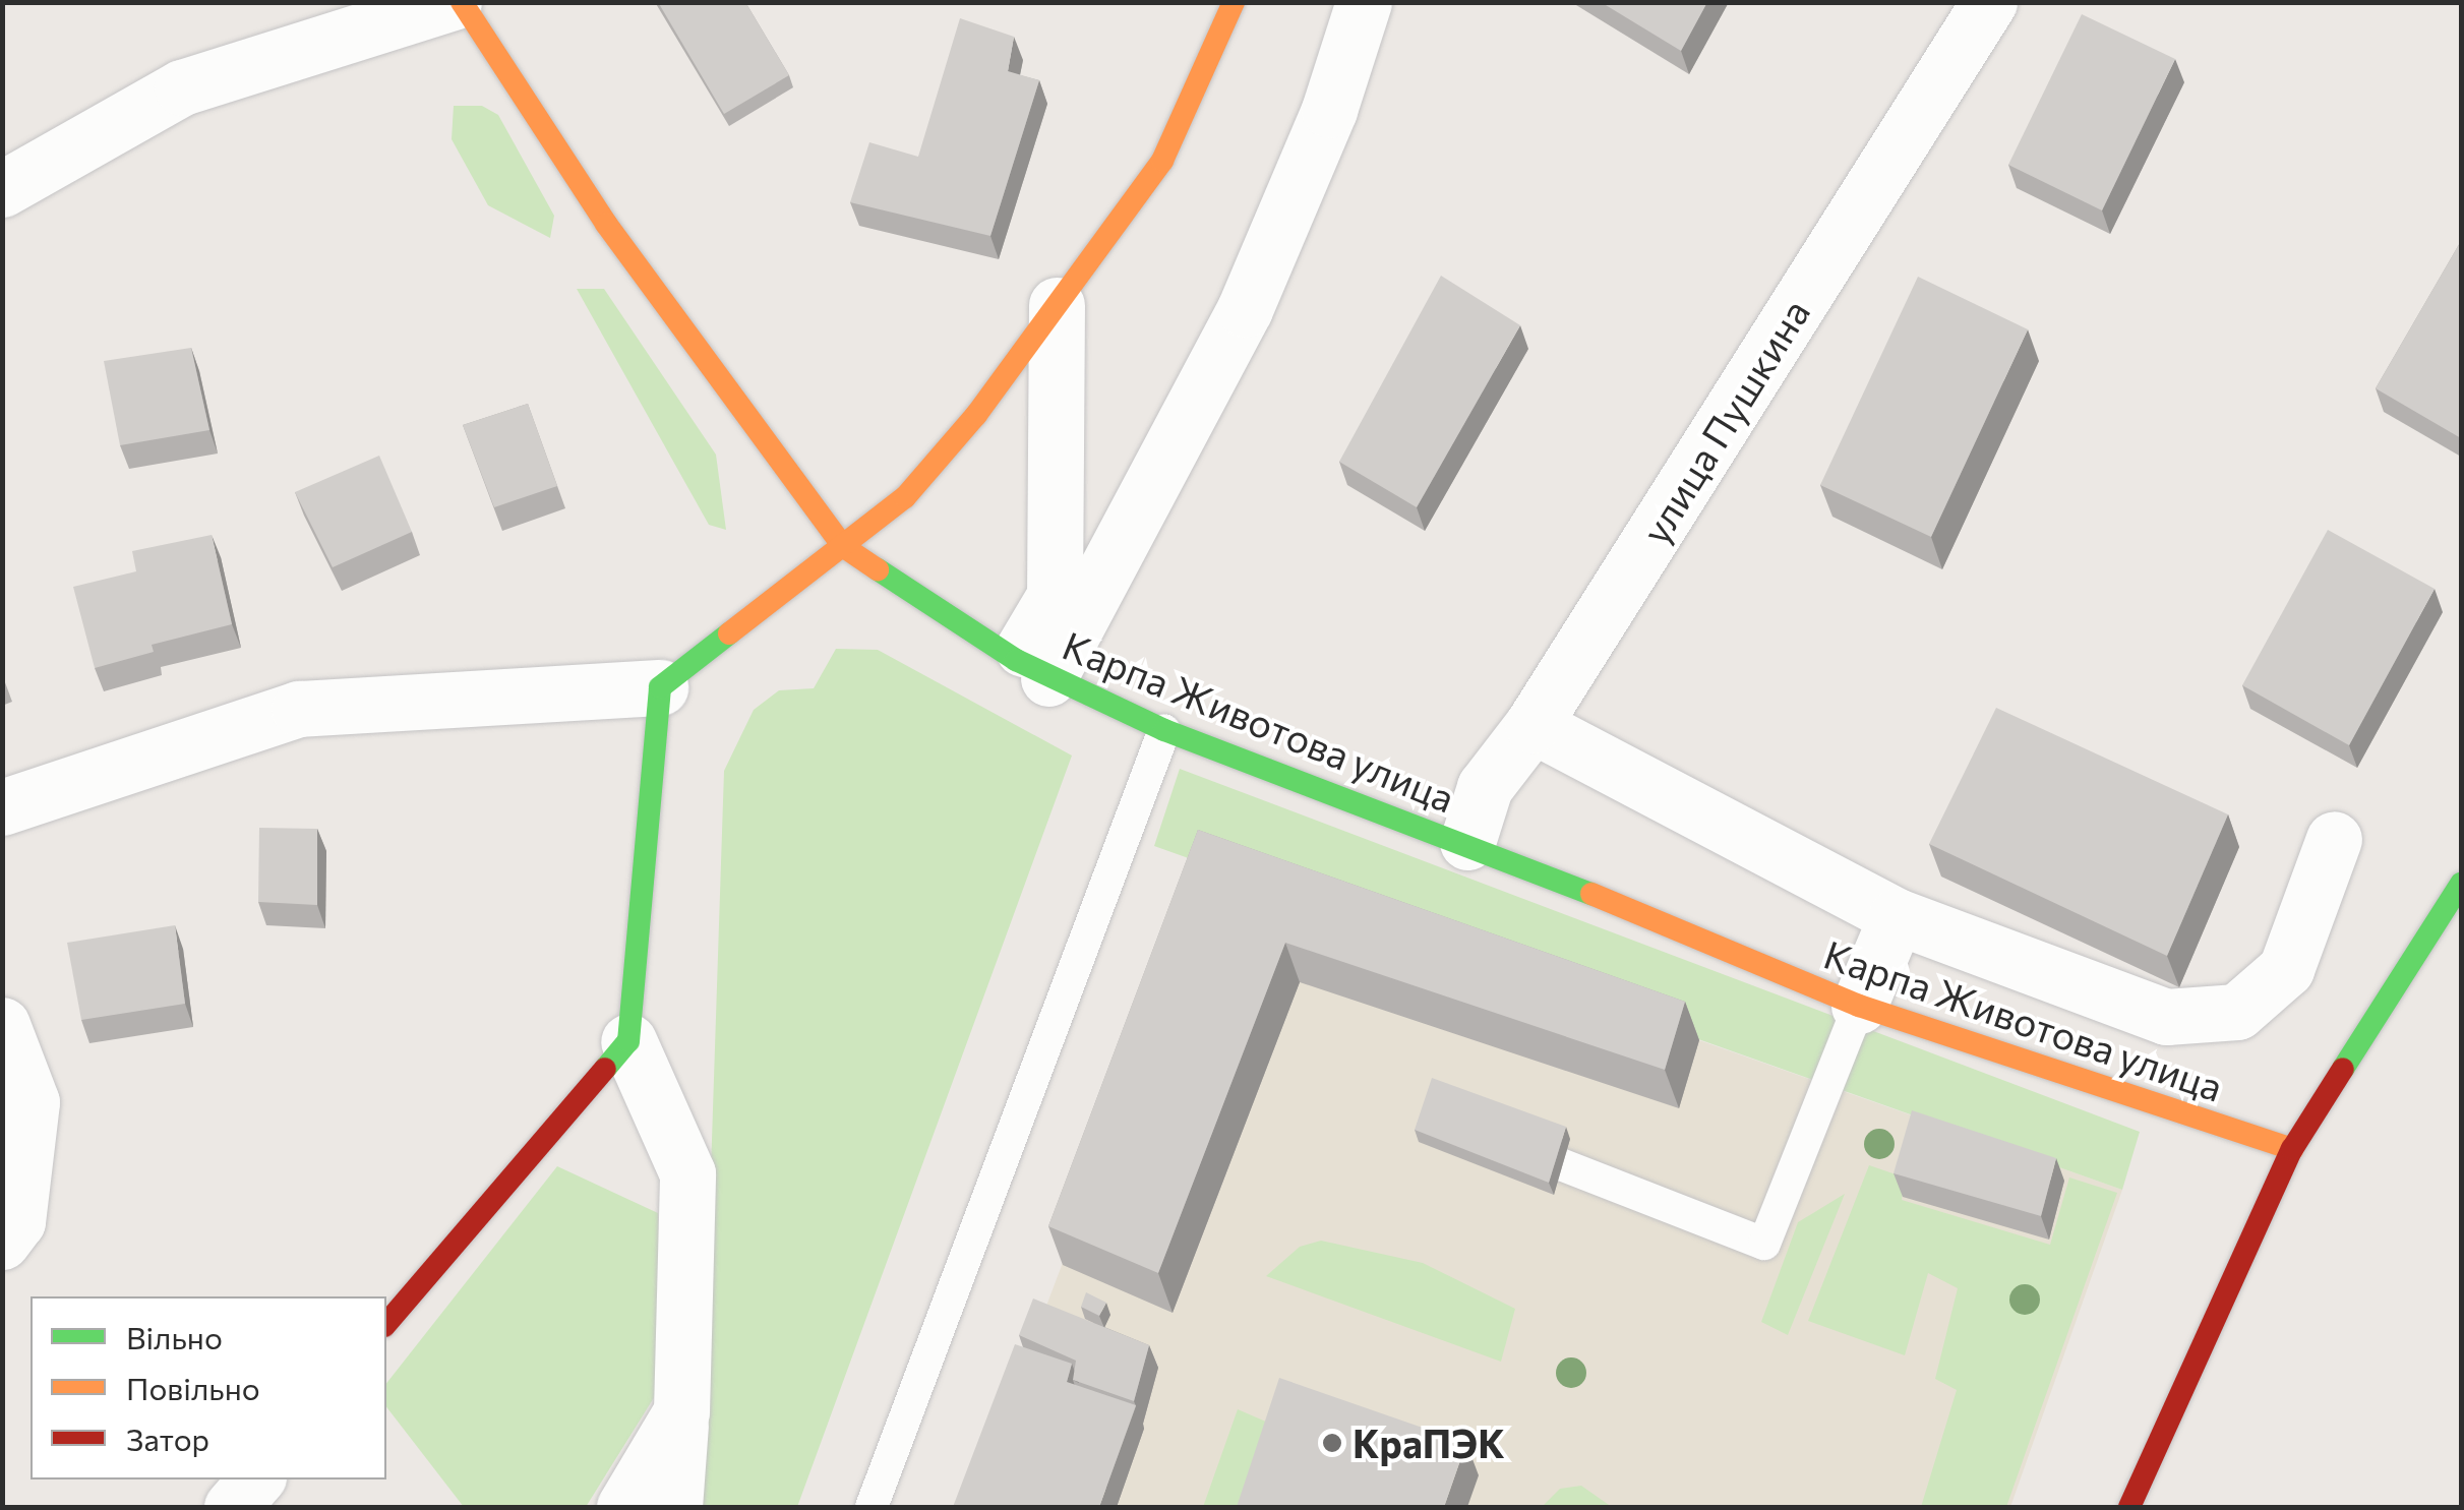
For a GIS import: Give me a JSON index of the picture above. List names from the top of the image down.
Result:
{
  "streets": {
    "main road": ["Карпа Животова улица"],
    "street": ["улица Пушкина"]
  },
  "crossings": [
    ["улица Пушкина", "Карпа Животова улица"]
  ],
  "places": ["КраПЭК"],
  "legend": ["Вільно", "Повільно", "Затор"]
}
